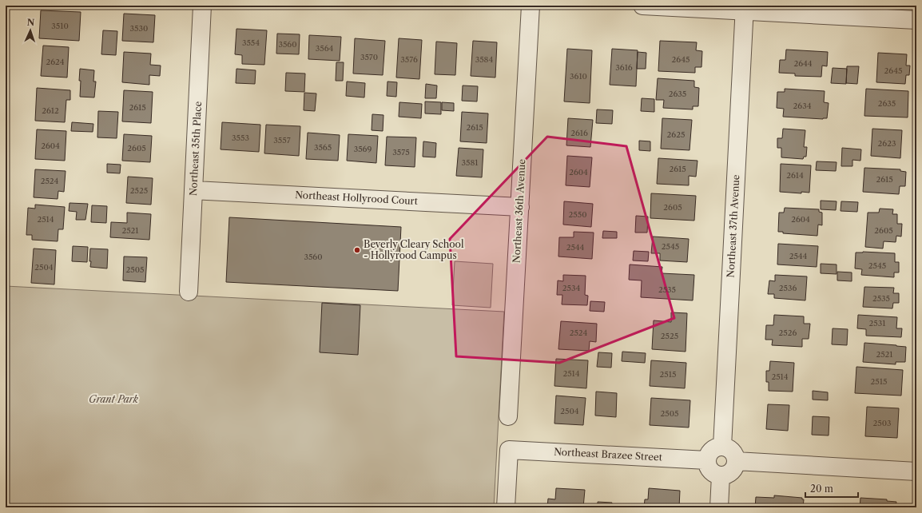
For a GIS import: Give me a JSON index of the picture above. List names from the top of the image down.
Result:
{
  "streets": {
    "street": [
      "Northeast 35th Place",
      "Northeast Hollyrood Court",
      "Northeast 36th Avenue",
      "Northeast 37th Avenue",
      "Northeast Brazee Street"
    ]
  },
  "crossings": [
    ["Northeast 35th Place", "Northeast Hollyrood Court"],
    ["Northeast Hollyrood Court", "Northeast 36th Avenue"],
    ["Northeast 37th Avenue", "Northeast Brazee Street"]
  ],
  "parks": ["Grant Park"],
  "places": ["Beverly Cleary School - Hollyrood Campus"],
  "house_numbers": [
    "3510",
    "3530",
    "3554",
    "3560",
    "3564",
    "3570",
    "3576",
    "3584",
    "2645",
    "2624",
    "2644",
    "3616",
    "2645",
    "3610",
    "2635",
    "2635",
    "2634",
    "2615",
    "2612",
    "2615",
    "2616",
    "2625",
    "3553",
    "3557",
    "2623",
    "2604",
    "3565",
    "2605",
    "3569",
    "3575",
    "3581",
    "2615",
    "2604",
    "2614",
    "2615",
    "2524",
    "2525",
    "2605",
    "2550",
    "2514",
    "2604",
    "2521",
    "2605",
    "2545",
    "2544",
    "2544",
    "3560",
    "2545",
    "2504",
    "2505",
    "2534",
    "2536",
    "2535",
    "2535",
    "2531",
    "2524",
    "2526",
    "2525",
    "2521",
    "2514",
    "2515",
    "2514",
    "2515",
    "2504",
    "2505",
    "2503"
  ],
  "scale_bar": "20 m",
  "north": "top"
}
